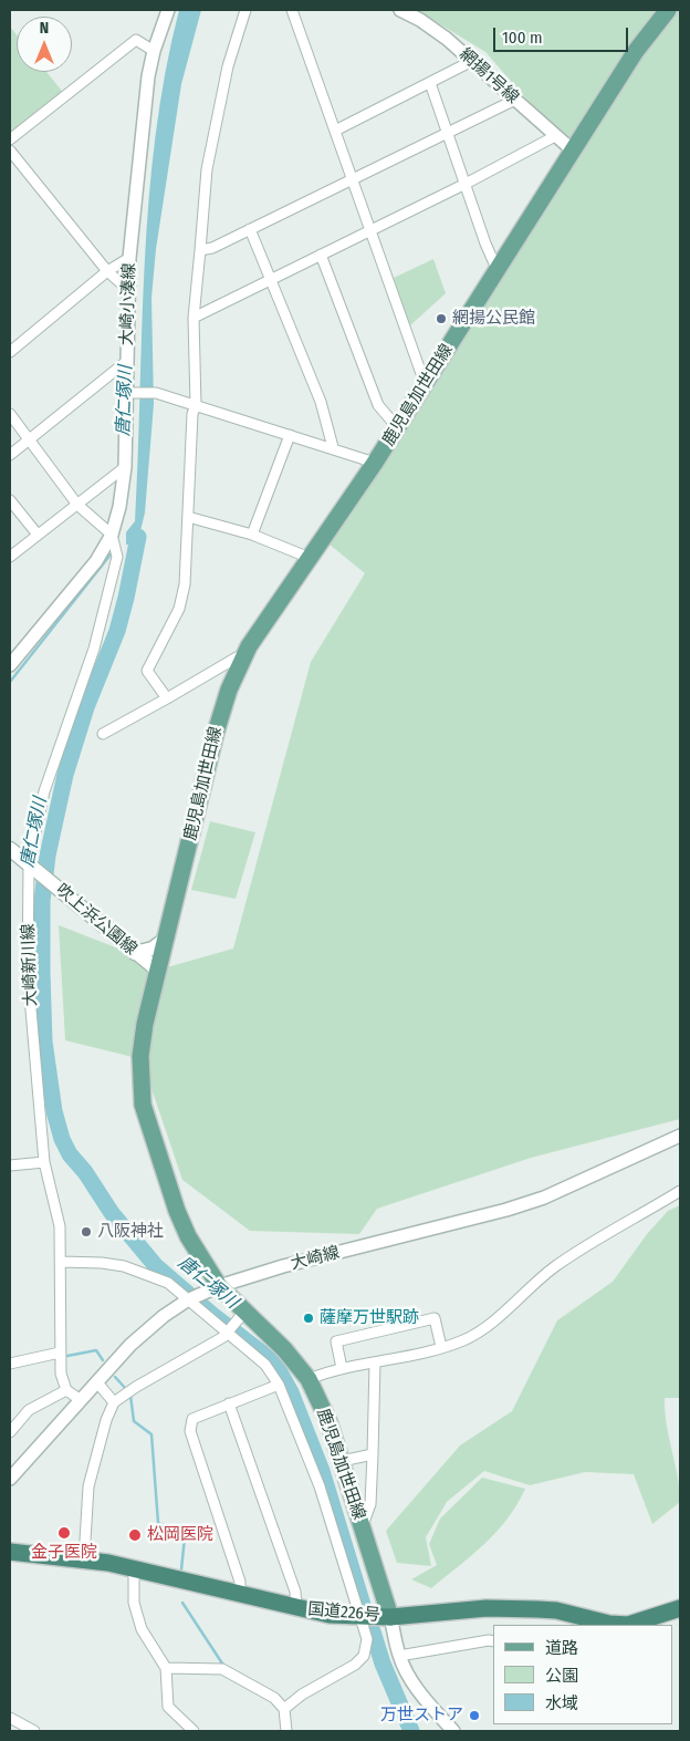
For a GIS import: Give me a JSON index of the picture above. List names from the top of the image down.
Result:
{
  "streets": {
    "highway": ["国道226号"],
    "main road": ["鹿児島加世田線", "吹上浜公園線"],
    "street": [
      "網揚1号線",
      "大崎小湊線",
      "大崎新川線",
      "大崎線"
    ]
  },
  "crossings": [
    ["網揚1号線", "鹿児島加世田線"],
    ["大崎小湊線", "大崎新川線"],
    ["鹿児島加世田線", "吹上浜公園線"],
    ["鹿児島加世田線", "大崎線"],
    ["鹿児島加世田線", "国道226号"],
    ["吹上浜公園線", "大崎新川線"]
  ],
  "water": ["唐仁塚川"],
  "places": [
    "網揚公民館",
    "八阪神社",
    "薩摩万世駅跡",
    "金子医院",
    "松岡医院",
    "万世ストア"
  ],
  "legend": ["道路", "公園", "水域"],
  "scale_bar": "100 m",
  "north": "top"
}
